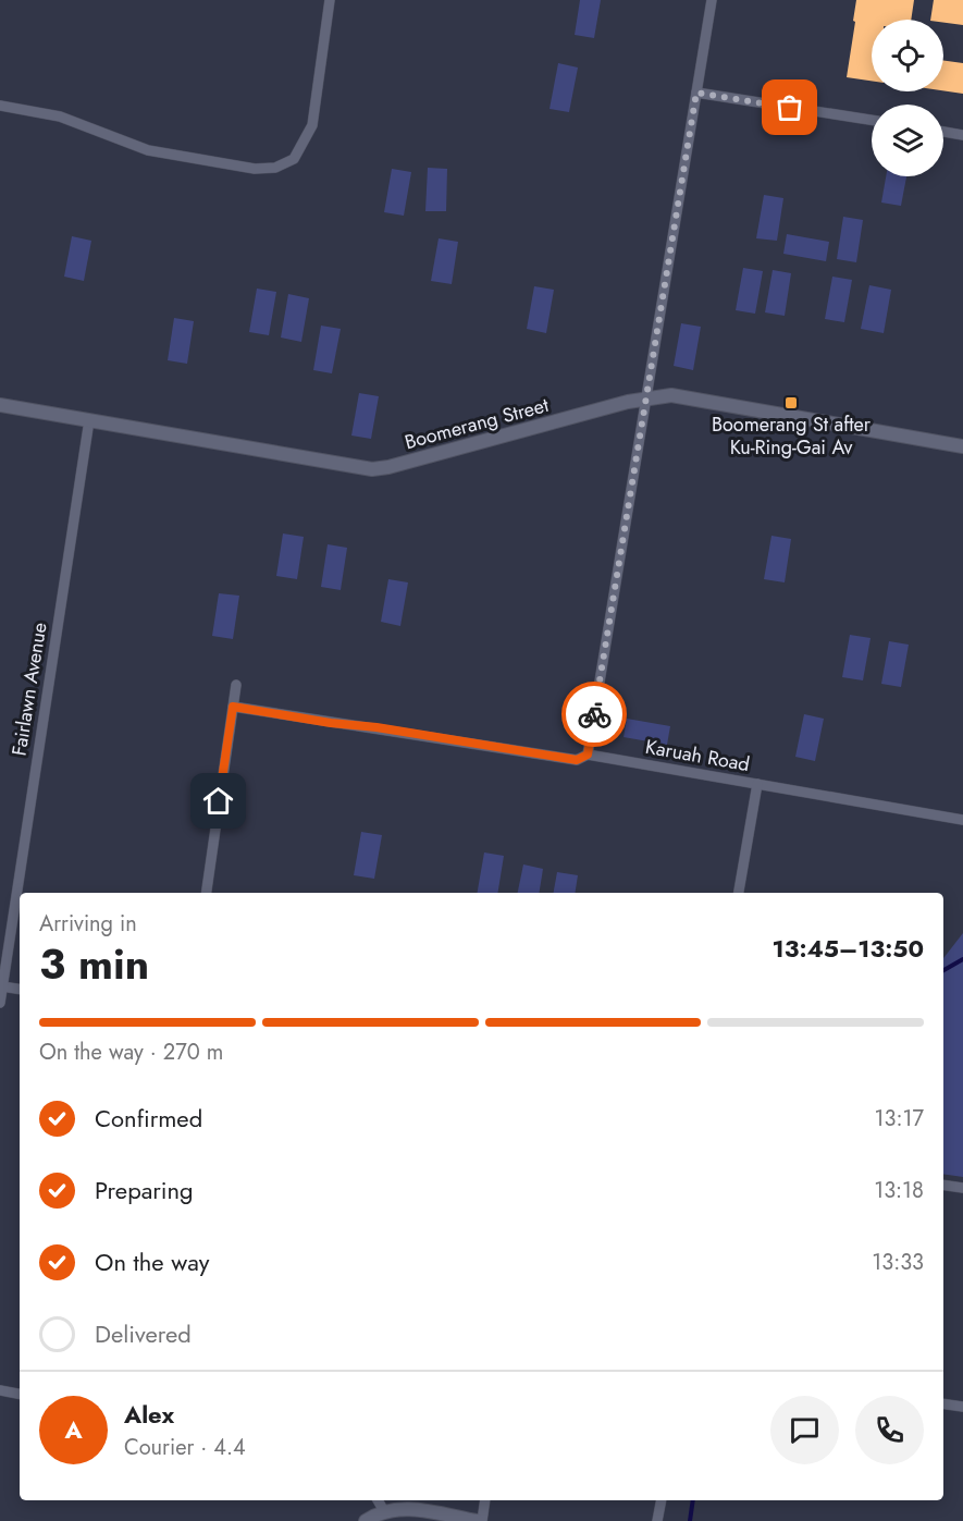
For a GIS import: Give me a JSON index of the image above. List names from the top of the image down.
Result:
{
  "streets": {
    "street": ["Boomerang Street", "Fairlawn Avenue", "Karuah Road"]
  },
  "crossings": [
    ["Boomerang Street", "Fairlawn Avenue"]
  ],
  "places": {
    "transit": ["Boomerang St after Ku-Ring-Gai Av"]
  },
  "page": {
    "heading": ["3 min", "Arriving in", "13:45–13:50"],
    "panel": ["Alex", "Courier · 4.4"],
    "bar": "On the way · 270 m",
    "list": [
      ["Confirmed", "13:17"],
      ["Preparing", "13:18"],
      ["On the way", "13:33"],
      "Delivered"
    ],
    "round": "A"
  }
}
